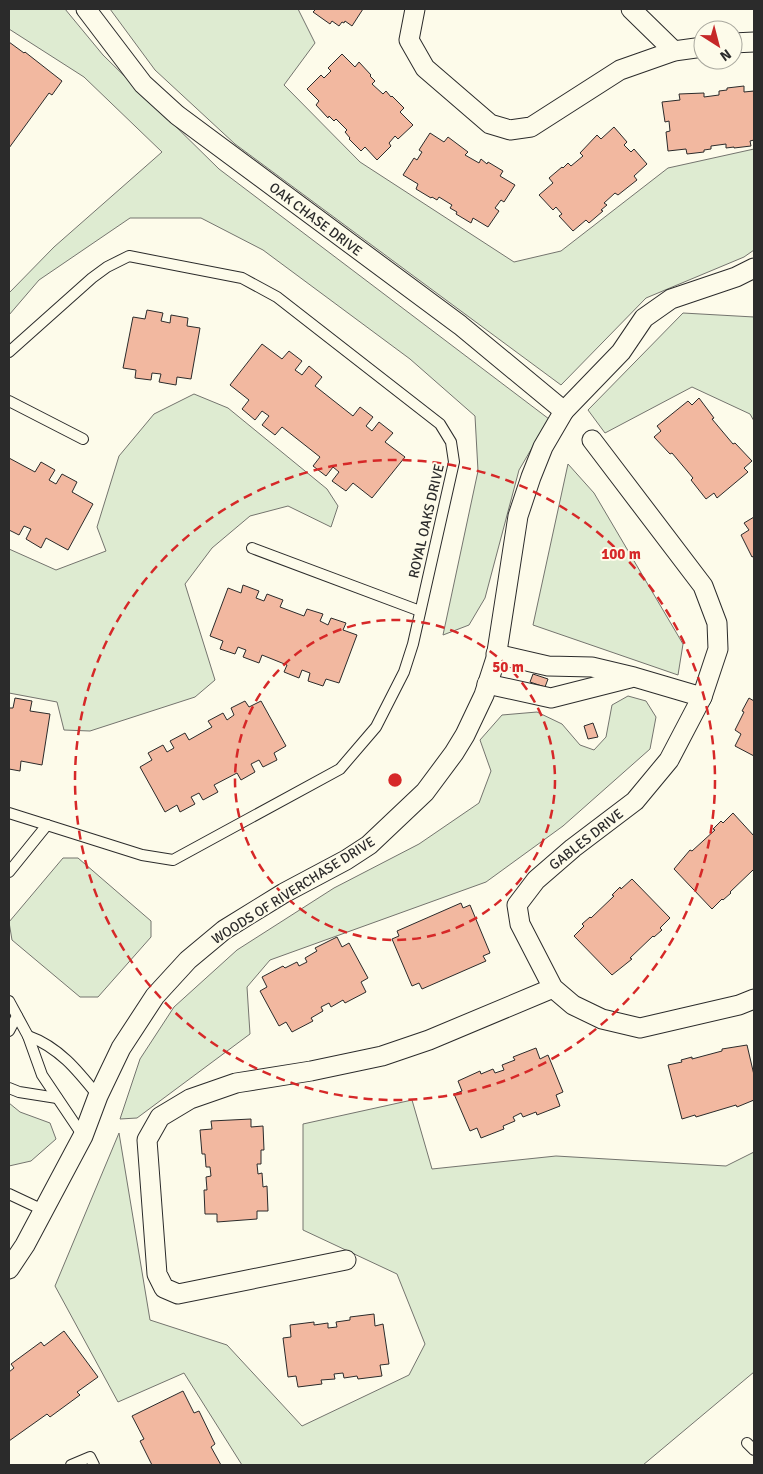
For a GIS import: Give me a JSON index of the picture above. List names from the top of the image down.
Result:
{
  "streets": {
    "street": ["OAK CHASE DRIVE", "GABLES DRIVE", "WOODS OF RIVERCHASE DRIVE"],
    "lane": ["ROYAL OAKS DRIVE"]
  },
  "crossings": [
    ["OAK CHASE DRIVE", "WOODS OF RIVERCHASE DRIVE"]
  ],
  "north": "bottom right",
  "rings": ["100 m", "50 m"]
}
